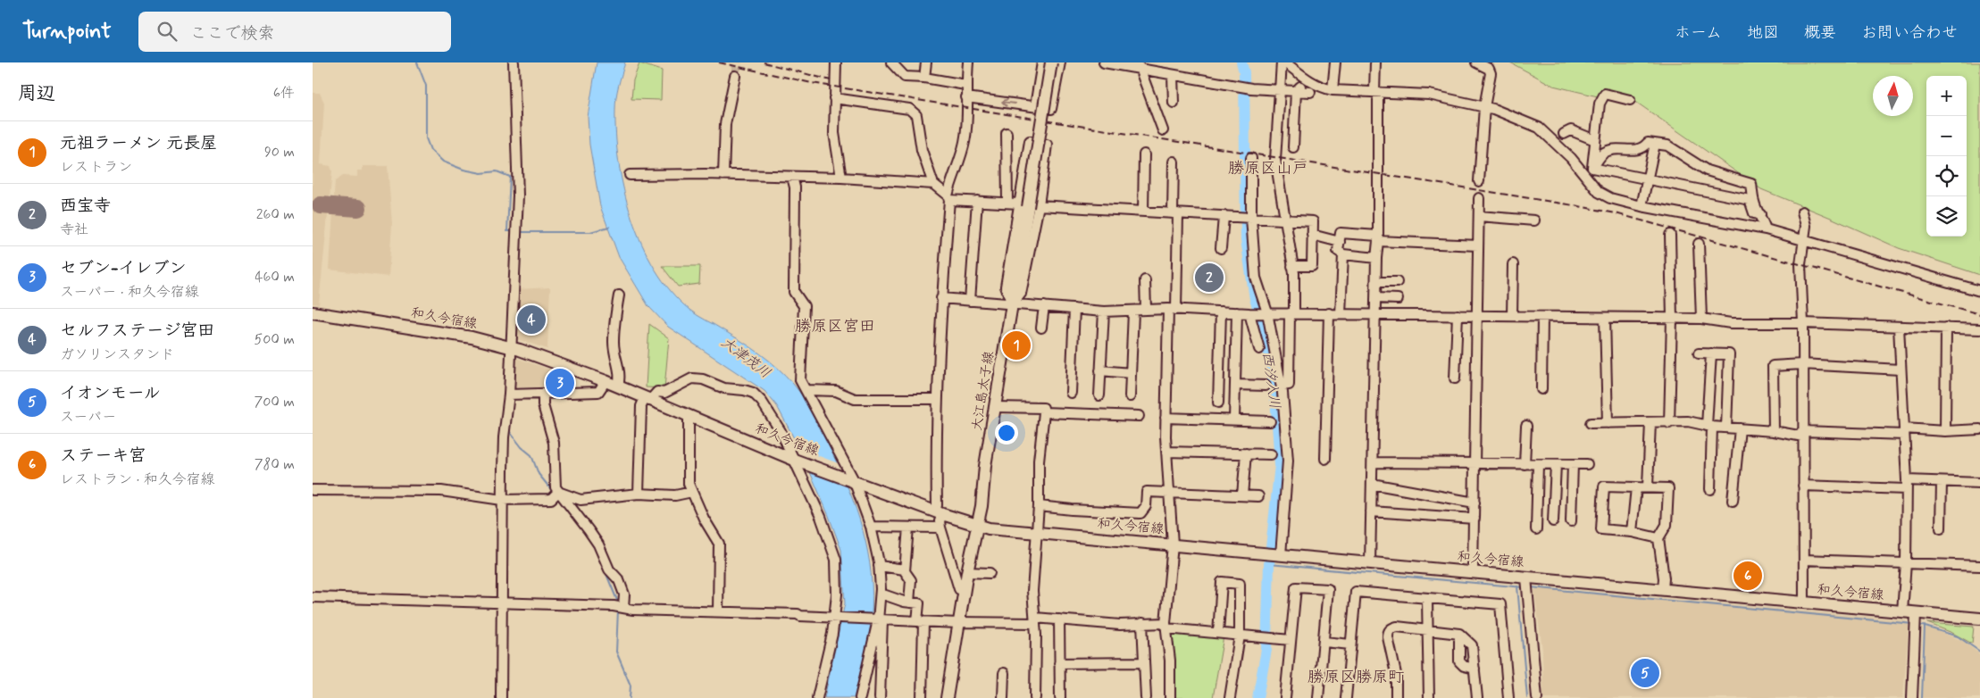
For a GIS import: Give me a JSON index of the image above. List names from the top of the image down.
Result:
{
  "streets": {
    "main road": ["和久今宿線", "大江島太子線"]
  },
  "crossings": [
    ["和久今宿線", "大江島太子線"]
  ],
  "districts": ["勝原区山戸", "勝原区宮田", "勝原区勝原町"],
  "water": ["大津茂川", "西汐入川"],
  "north": "top",
  "page": {
    "header": "Turnpoint",
    "search": "ここで検索",
    "nav": [
      "ホーム",
      "地図",
      "概要",
      "お問い合わせ"
    ],
    "heading": ["周辺", "6件"],
    "map_buttons": ["+", "−"],
    "list": [
      {
        "mark": "1",
        "name": "元祖ラーメン 元長屋",
        "note": "レストラン",
        "value": "90 m"
      },
      {
        "mark": "2",
        "name": "西宝寺",
        "note": "寺社",
        "value": "260 m"
      },
      {
        "mark": "3",
        "name": "セブン-イレブン",
        "note": "スーパー · 和久今宿線",
        "value": "460 m"
      },
      {
        "mark": "4",
        "name": "セルフステージ宮田",
        "note": "ガソリンスタンド",
        "value": "500 m"
      },
      {
        "mark": "5",
        "name": "イオンモール",
        "note": "スーパー",
        "value": "700 m"
      },
      {
        "mark": "6",
        "name": "ステーキ宮",
        "note": "レストラン · 和久今宿線",
        "value": "780 m"
      }
    ],
    "pins": [
      "2",
      "4",
      "1",
      "3",
      "6",
      "5"
    ]
  }
}
